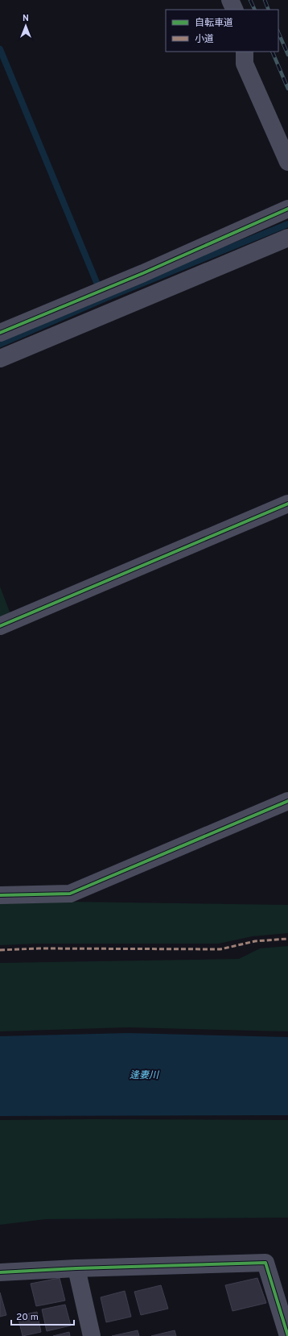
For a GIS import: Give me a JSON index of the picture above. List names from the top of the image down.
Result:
{
  "water": ["逢妻川"],
  "legend": ["自転車道", "小道"],
  "scale_bar": "20 m",
  "north": "top"
}
